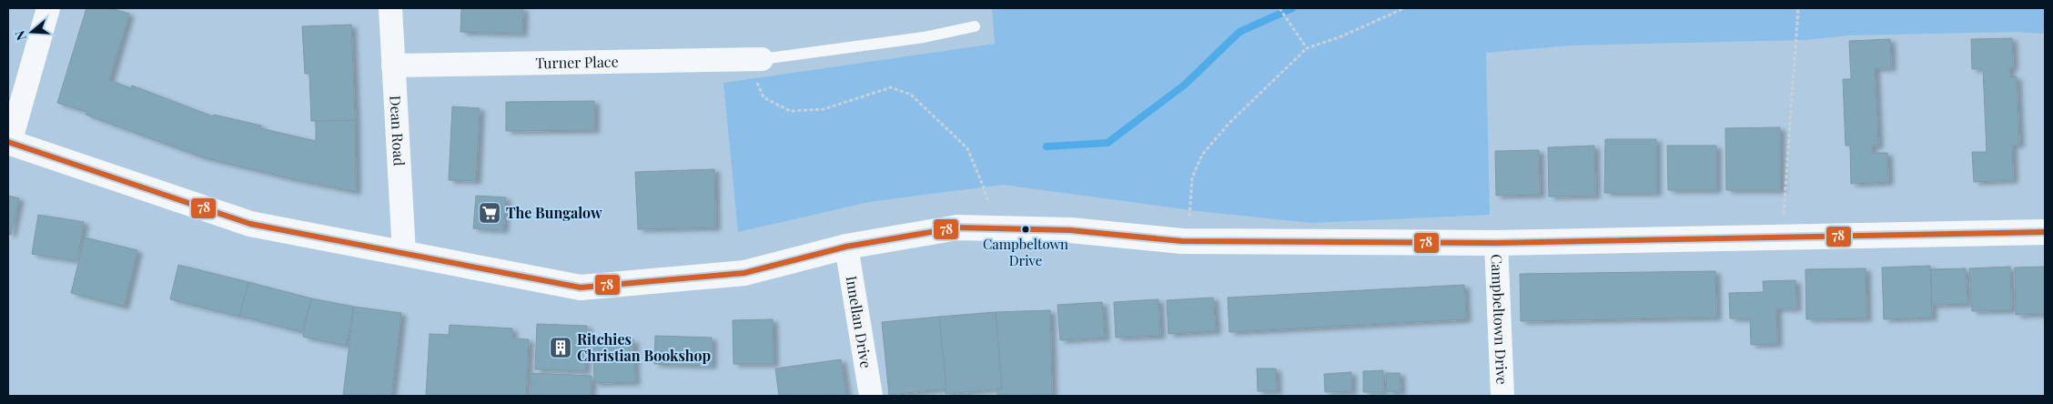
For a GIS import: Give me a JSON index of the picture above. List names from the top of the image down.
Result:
{
  "streets": {
    "street": [
      "Turner Place",
      "Dean Road",
      "Campbeltown Drive",
      "Innellan Drive"
    ]
  },
  "crossings": [
    ["Turner Place", "Dean Road"]
  ],
  "places": {
    "supermarket": ["The Bungalow"],
    "other": ["Campbeltown Drive"],
    "building": ["Ritchies Christian Bookshop"]
  },
  "lines": ["transit line 78"],
  "north": "left"
}
